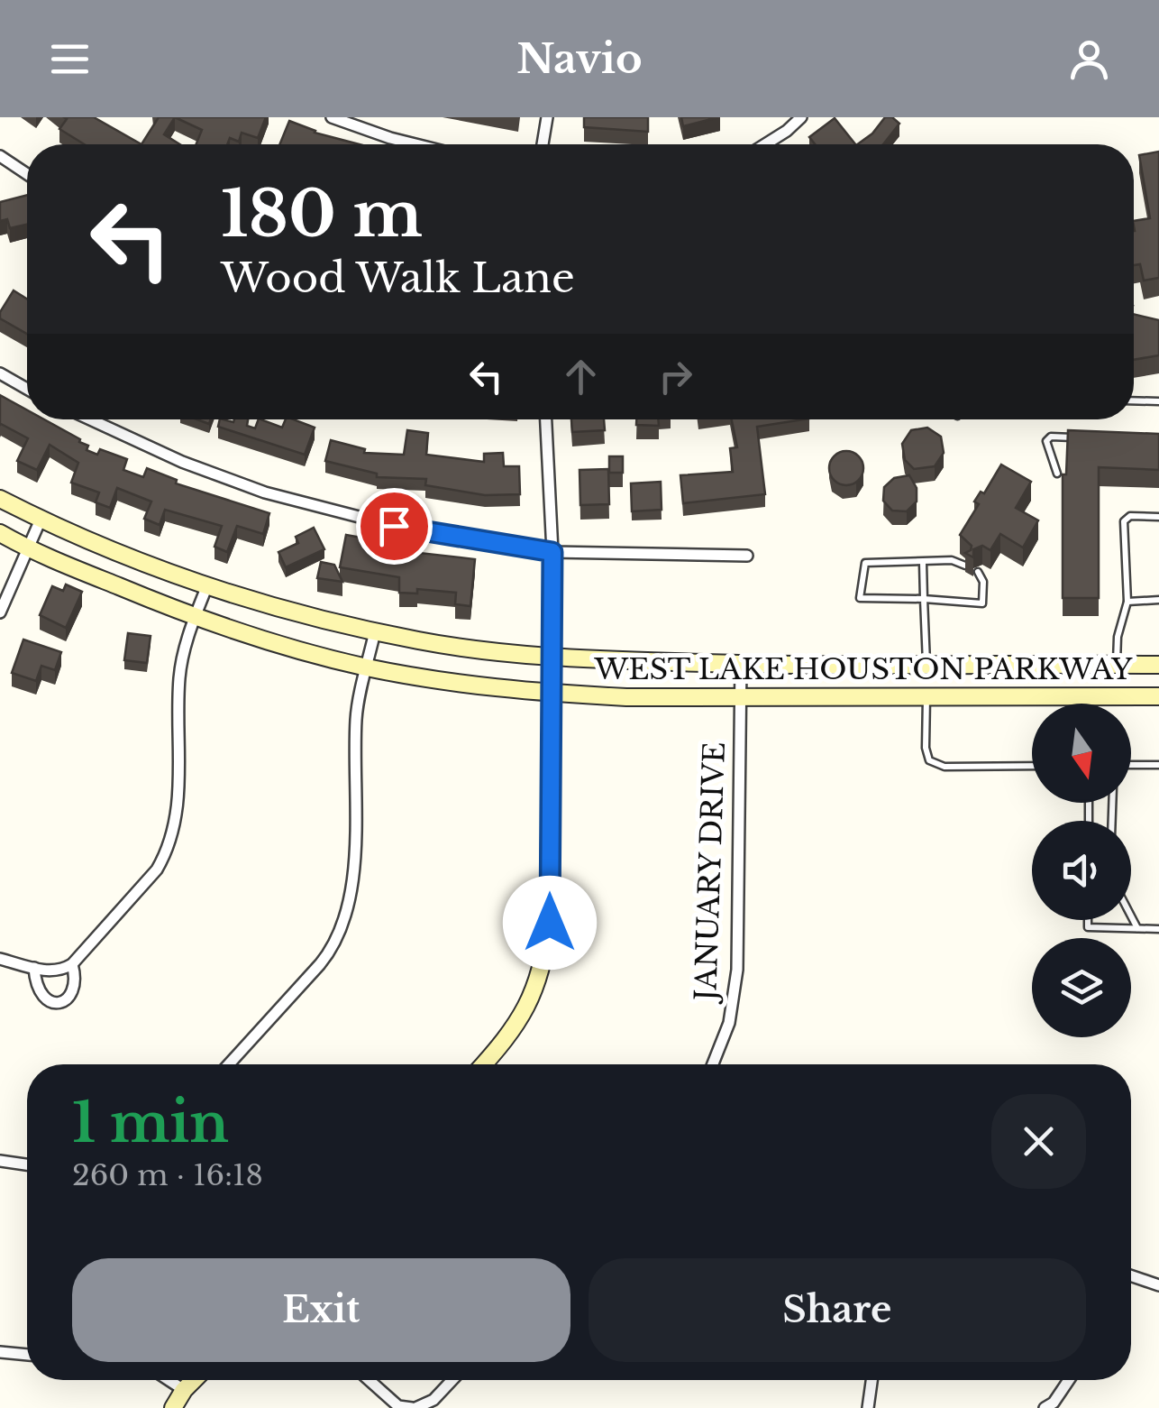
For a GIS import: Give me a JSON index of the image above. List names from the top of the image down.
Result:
{
  "streets": {
    "main road": ["WEST LAKE HOUSTON PARKWAY"],
    "street": ["JANUARY DRIVE"]
  },
  "crossings": [
    ["WEST LAKE HOUSTON PARKWAY", "JANUARY DRIVE"]
  ],
  "north": "bottom",
  "page": {
    "header": "Navio",
    "turn": ["180 m", "Wood Walk Lane"],
    "heading": ["1 min", "260 m · 16:18"],
    "buttons": ["Exit", "Share"]
  }
}
